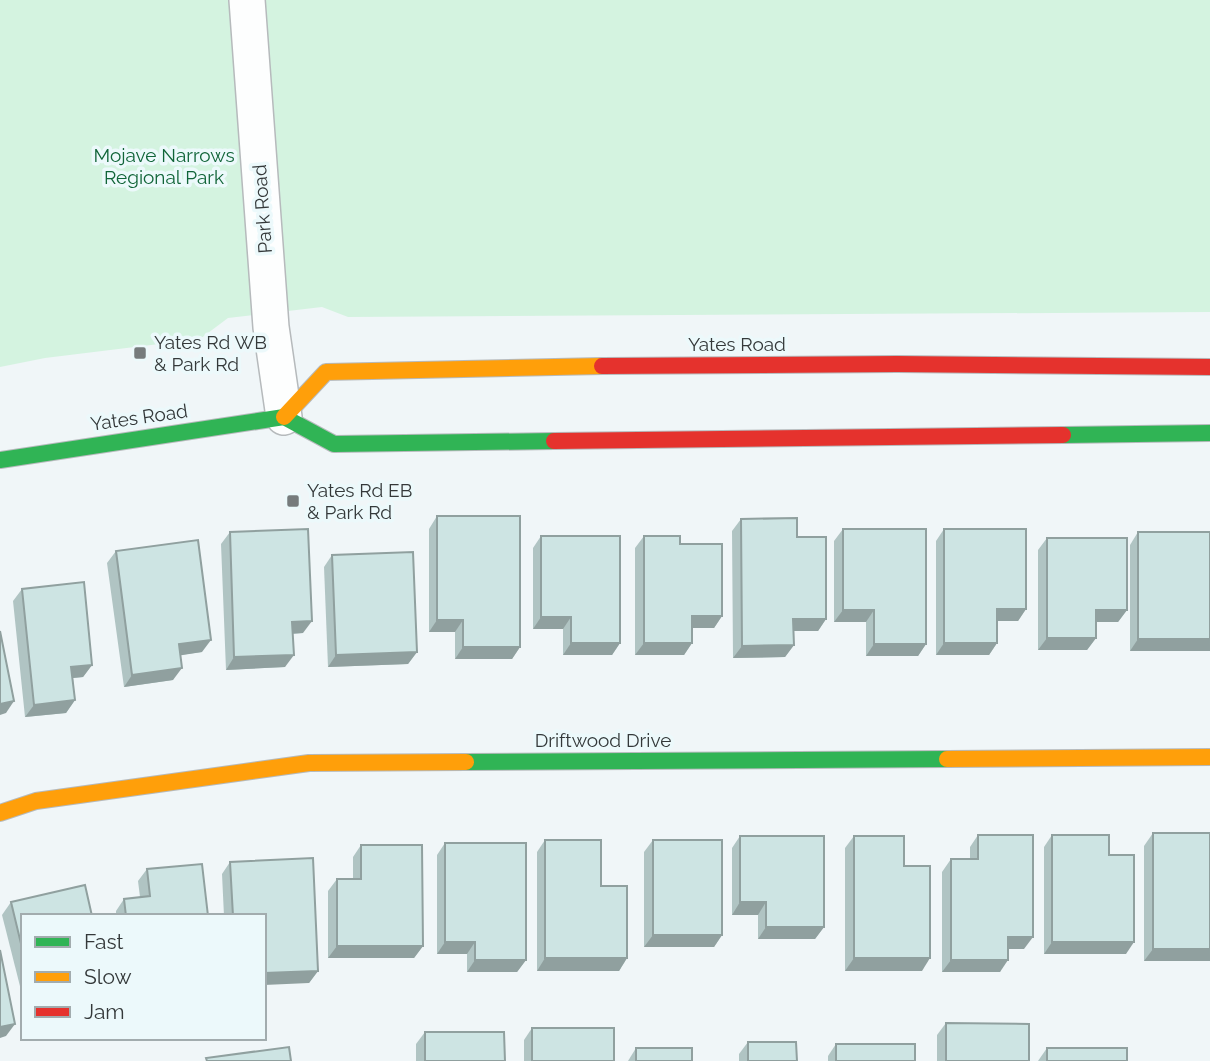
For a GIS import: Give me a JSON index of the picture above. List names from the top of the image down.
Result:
{
  "streets": {
    "main road": ["Yates Road", "Driftwood Drive"],
    "street": ["Park Road"]
  },
  "crossings": [
    ["Park Road", "Yates Road"]
  ],
  "parks": ["Mojave Narrows Regional Park"],
  "places": {
    "transit": ["Yates Rd WB & Park Rd", "Yates Rd EB & Park Rd"]
  },
  "legend": ["Fast", "Slow", "Jam"]
}
